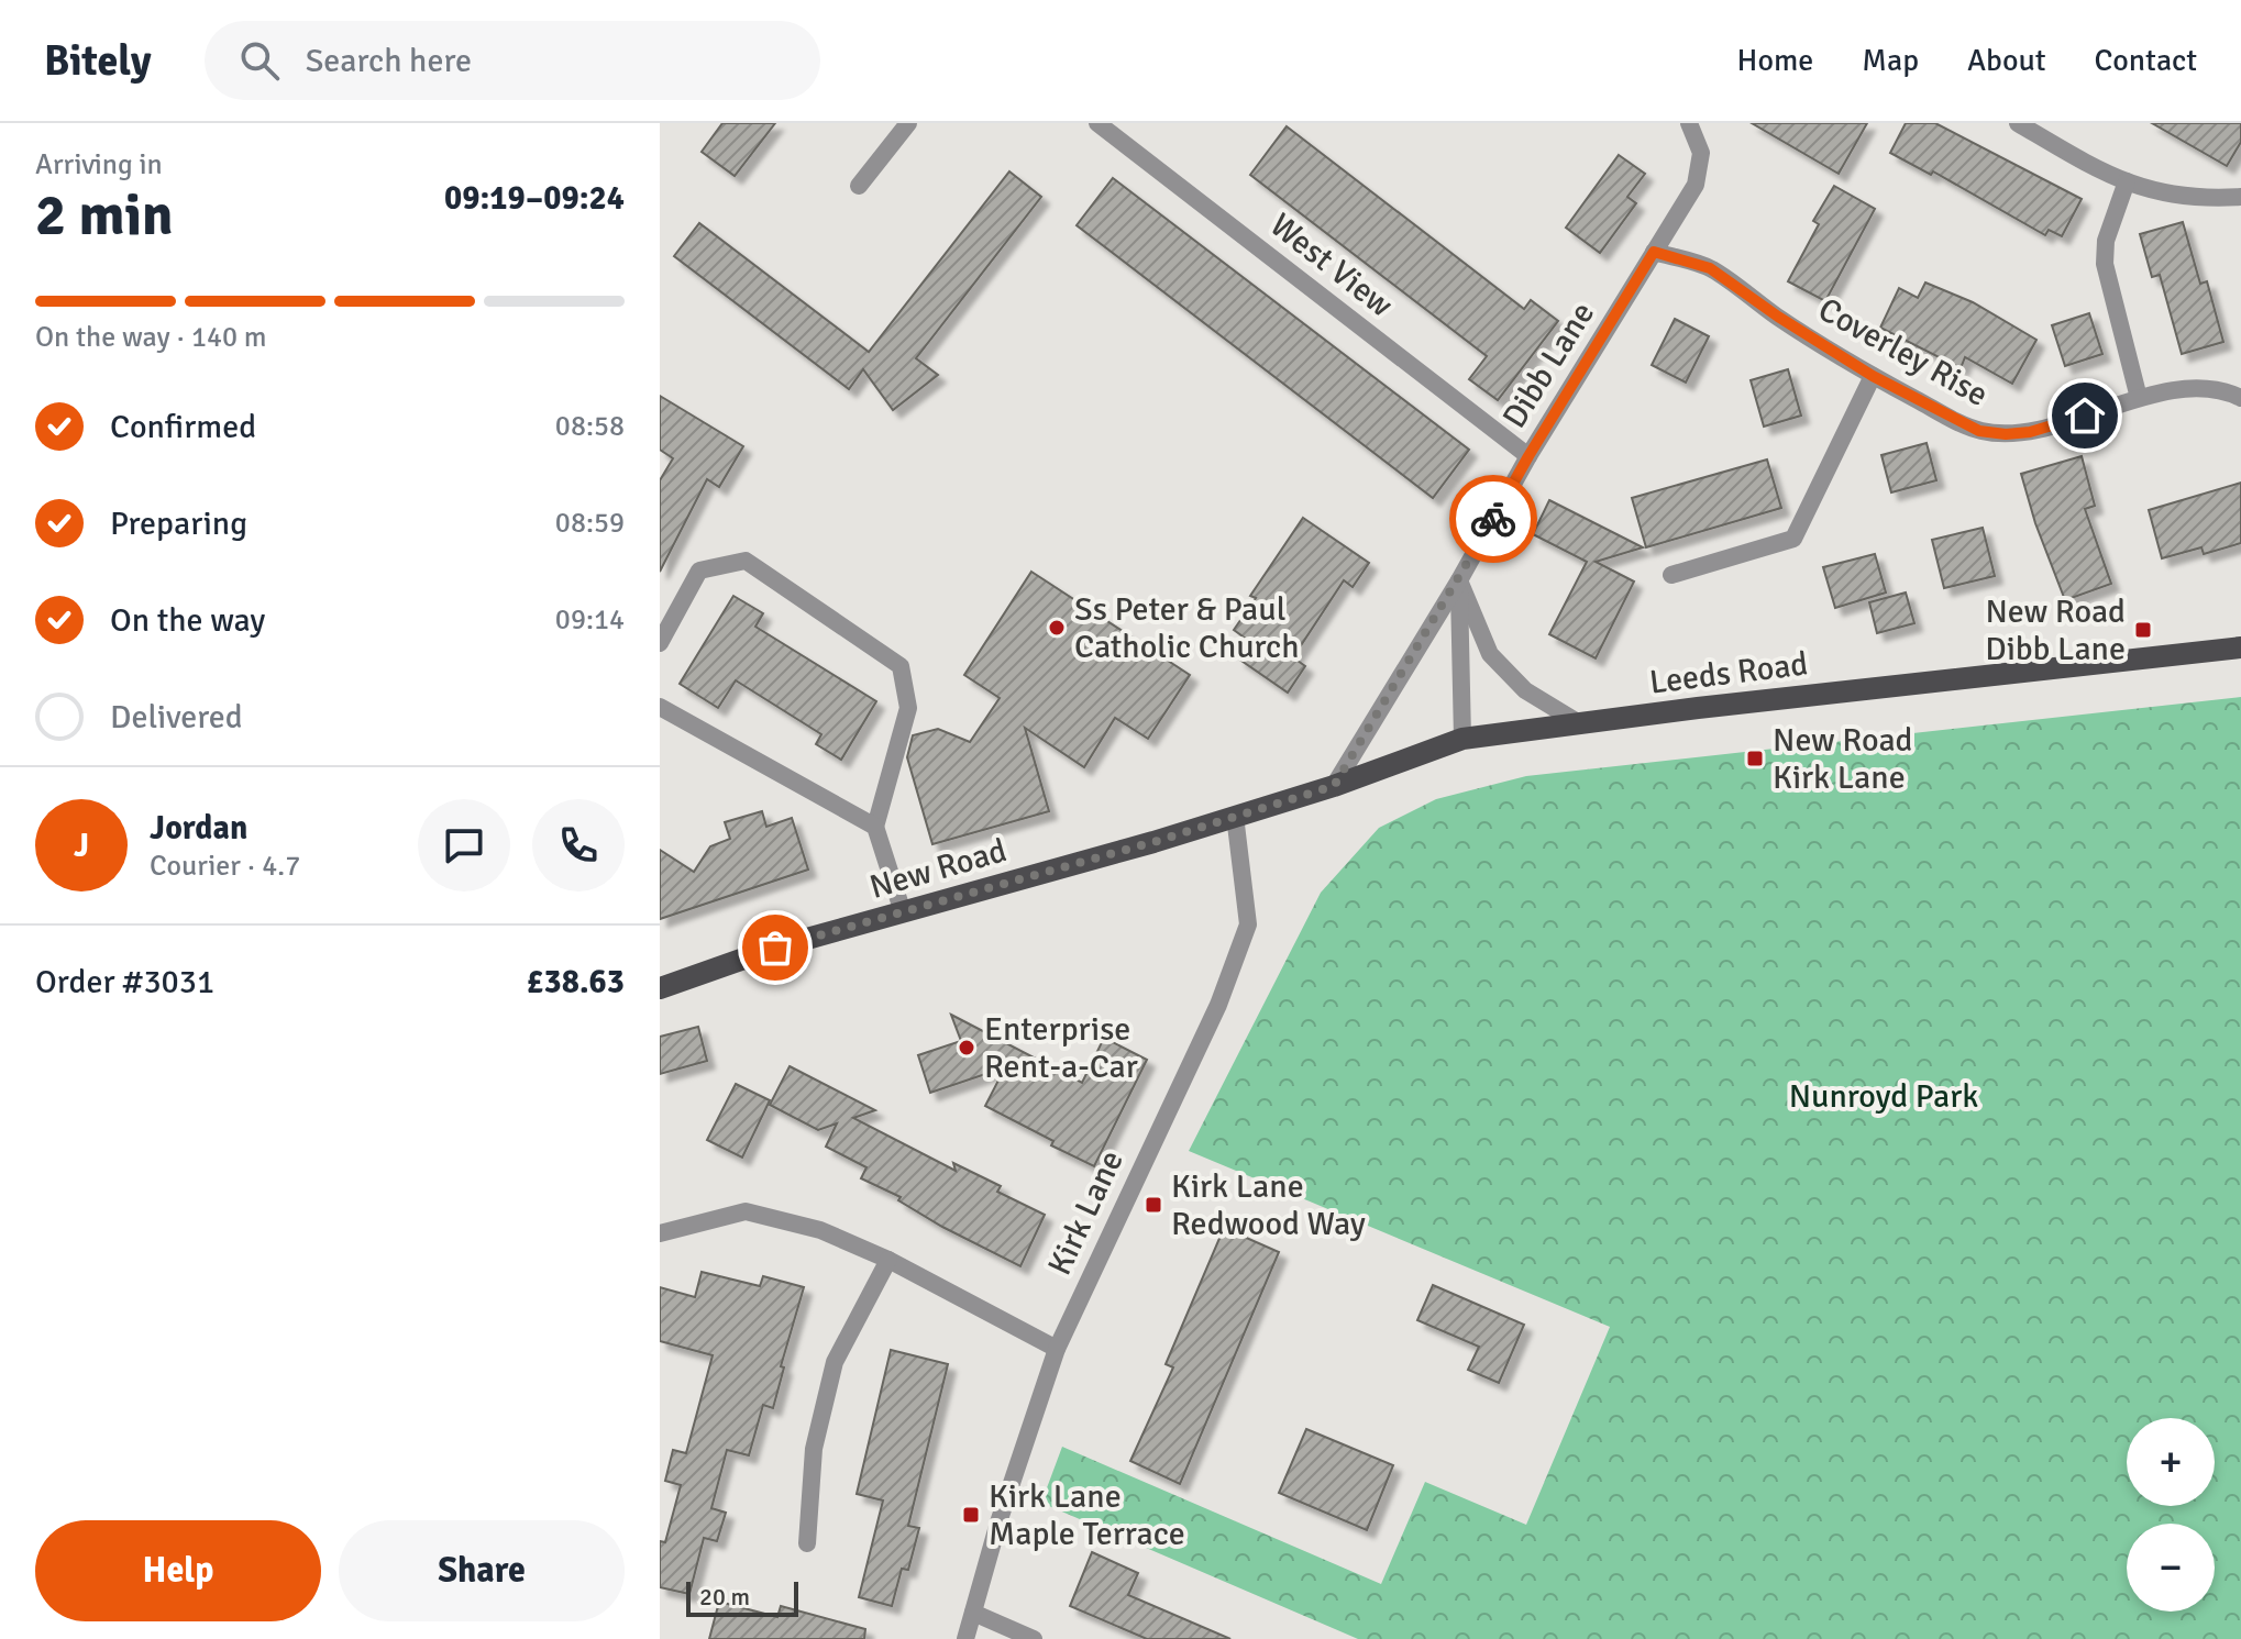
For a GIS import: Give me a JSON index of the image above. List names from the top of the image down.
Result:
{
  "streets": {
    "main road": ["Leeds Road", "New Road"],
    "street": [
      "West View",
      "Coverley Rise",
      "Dibb Lane",
      "Kirk Lane"
    ]
  },
  "crossings": [
    ["West View", "Dibb Lane"],
    ["Coverley Rise", "Dibb Lane"],
    ["Dibb Lane", "Leeds Road"],
    ["Leeds Road", "New Road"],
    ["Leeds Road", "Kirk Lane"],
    ["New Road", "Kirk Lane"]
  ],
  "parks": ["Nunroyd Park"],
  "places": {
    "other": ["Ss Peter & Paul Catholic Church", "Enterprise Rent-a-Car"],
    "transit": [
      "New Road Dibb Lane",
      "New Road Kirk Lane",
      "Kirk Lane Redwood Way",
      "Kirk Lane Maple Terrace"
    ]
  },
  "scale_bar": "20 m",
  "page": {
    "header": "Bitely",
    "search": "Search here",
    "nav": [
      "Home",
      "Map",
      "About",
      "Contact"
    ],
    "heading": ["2 min", "Arriving in", "09:19–09:24"],
    "panel": [
      "Jordan",
      "Courier · 4.7",
      "Order #3031",
      "£38.63"
    ],
    "bar": "On the way · 140 m",
    "list": [
      ["Confirmed", "08:58"],
      ["Preparing", "08:59"],
      ["On the way", "09:14"],
      "Delivered"
    ],
    "round": "J",
    "map_buttons": ["+", "−"],
    "buttons": ["Help", "Share"],
    "scale": "20 m"
  }
}
